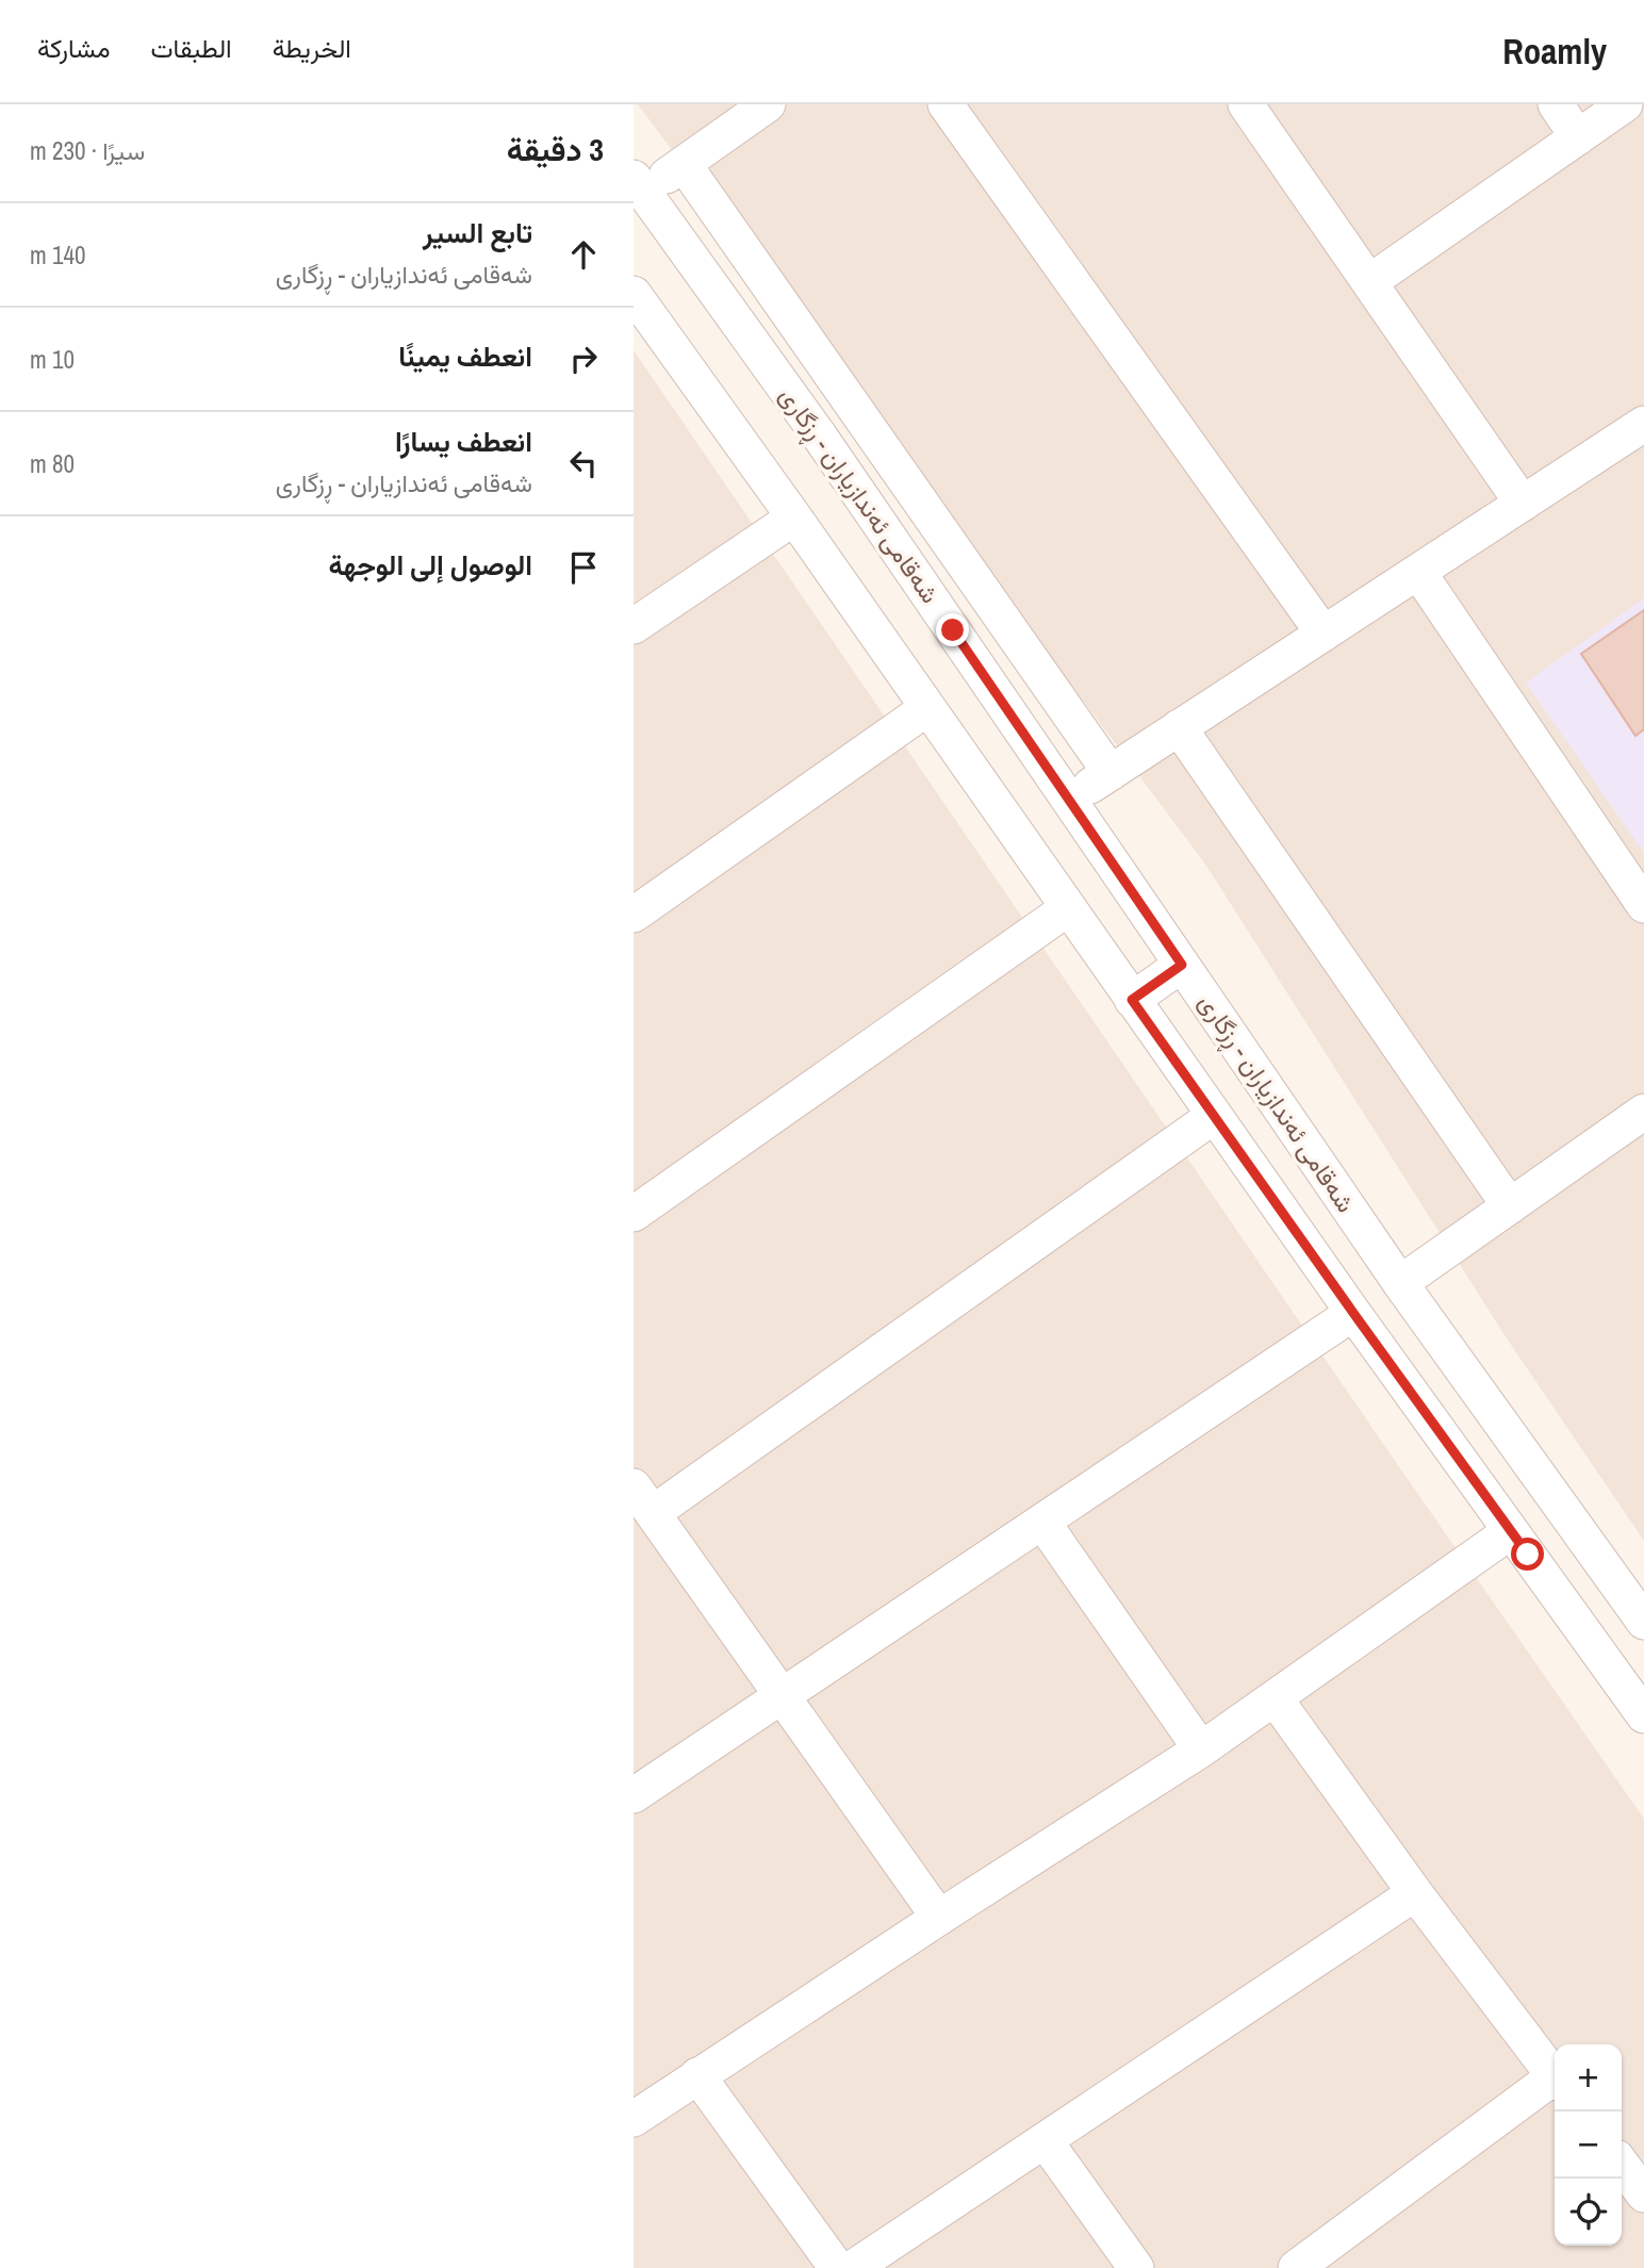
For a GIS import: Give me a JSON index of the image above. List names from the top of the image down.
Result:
{
  "streets": {
    "street": ["شەقامی ئەندازیاران - ڕزگاری"]
  },
  "page": {
    "header": "Roamly",
    "nav": ["الخريطة", "الطبقات", "مشاركة"],
    "heading": ["3 دقيقة", "سيرًا · 230 m"],
    "list": [
      ["تابع السير", "شەقامی ئەندازیاران - ڕزگاری", "140 m"],
      ["انعطف يمينًا", "10 m"],
      ["انعطف يسارًا", "شەقامی ئەندازیاران - ڕزگاری", "80 m"],
      "الوصول إلى الوجهة"
    ],
    "map_buttons": ["+", "−"]
  }
}
